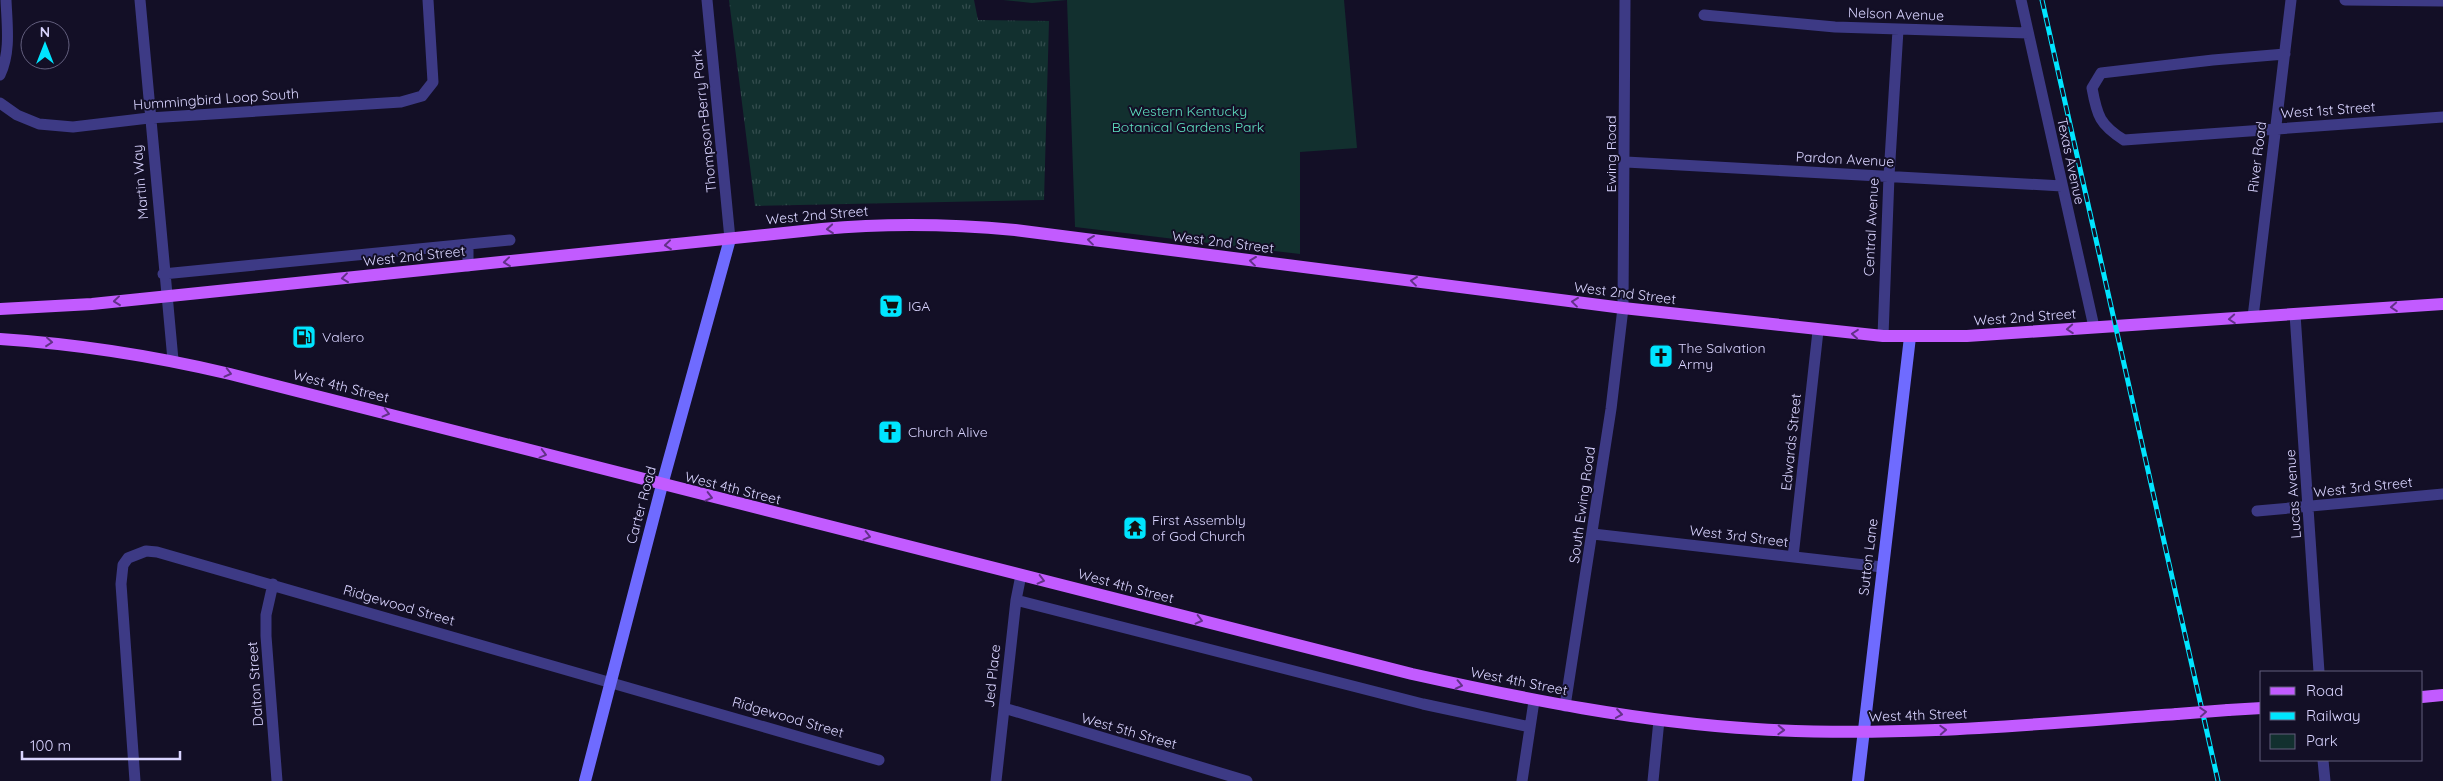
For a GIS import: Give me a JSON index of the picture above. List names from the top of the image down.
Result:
{
  "streets": {
    "main road": [
      "West 2nd Street",
      "West 4th Street",
      "Carter Road",
      "Sutton Lane"
    ],
    "street": [
      "Nelson Avenue",
      "Hummingbird Loop South",
      "West 1st Street",
      "Thompson-Berry Park",
      "Ewing Road",
      "River Road",
      "Pardon Avenue",
      "Texas Avenue",
      "Martin Way",
      "Central Avenue",
      "Edwards Street",
      "West 3rd Street",
      "Lucas Avenue",
      "South Ewing Road",
      "Ridgewood Street",
      "Jed Place",
      "Dalton Street",
      "West 5th Street"
    ]
  },
  "crossings": [
    ["Nelson Avenue", "Texas Avenue"],
    ["Nelson Avenue", "Central Avenue"],
    ["Hummingbird Loop South", "Martin Way"],
    ["West 1st Street", "River Road"],
    ["Thompson-Berry Park", "West 2nd Street"],
    ["Thompson-Berry Park", "Carter Road"],
    ["Ewing Road", "Pardon Avenue"],
    ["Ewing Road", "West 2nd Street"],
    ["Ewing Road", "South Ewing Road"],
    ["River Road", "West 2nd Street"],
    ["Pardon Avenue", "Texas Avenue"],
    ["Pardon Avenue", "Central Avenue"],
    ["Texas Avenue", "West 2nd Street"],
    ["Martin Way", "West 2nd Street"],
    ["Martin Way", "West 4th Street"],
    ["West 2nd Street", "Central Avenue"],
    ["West 2nd Street", "Edwards Street"],
    ["West 2nd Street", "Lucas Avenue"],
    ["West 2nd Street", "Carter Road"],
    ["West 2nd Street", "South Ewing Road"],
    ["West 2nd Street", "Sutton Lane"],
    ["West 4th Street", "Carter Road"],
    ["West 4th Street", "South Ewing Road"],
    ["West 4th Street", "Sutton Lane"],
    ["West 4th Street", "Jed Place"],
    ["Edwards Street", "West 3rd Street"],
    ["West 3rd Street", "Lucas Avenue"],
    ["West 3rd Street", "South Ewing Road"],
    ["West 3rd Street", "Sutton Lane"],
    ["Carter Road", "Ridgewood Street"],
    ["Ridgewood Street", "Dalton Street"],
    ["Jed Place", "West 5th Street"]
  ],
  "one_way": ["West 2nd Street", "West 4th Street"],
  "parks": ["Western Kentucky Botanical Gardens Park"],
  "places": {
    "supermarket": ["IGA"],
    "fuel station": ["Valero"],
    "church": ["The Salvation Army", "Church Alive"],
    "temple": ["First Assembly of God Church"]
  },
  "legend": ["Road", "Railway", "Park"],
  "scale_bar": "100 m",
  "north": "top"
}
